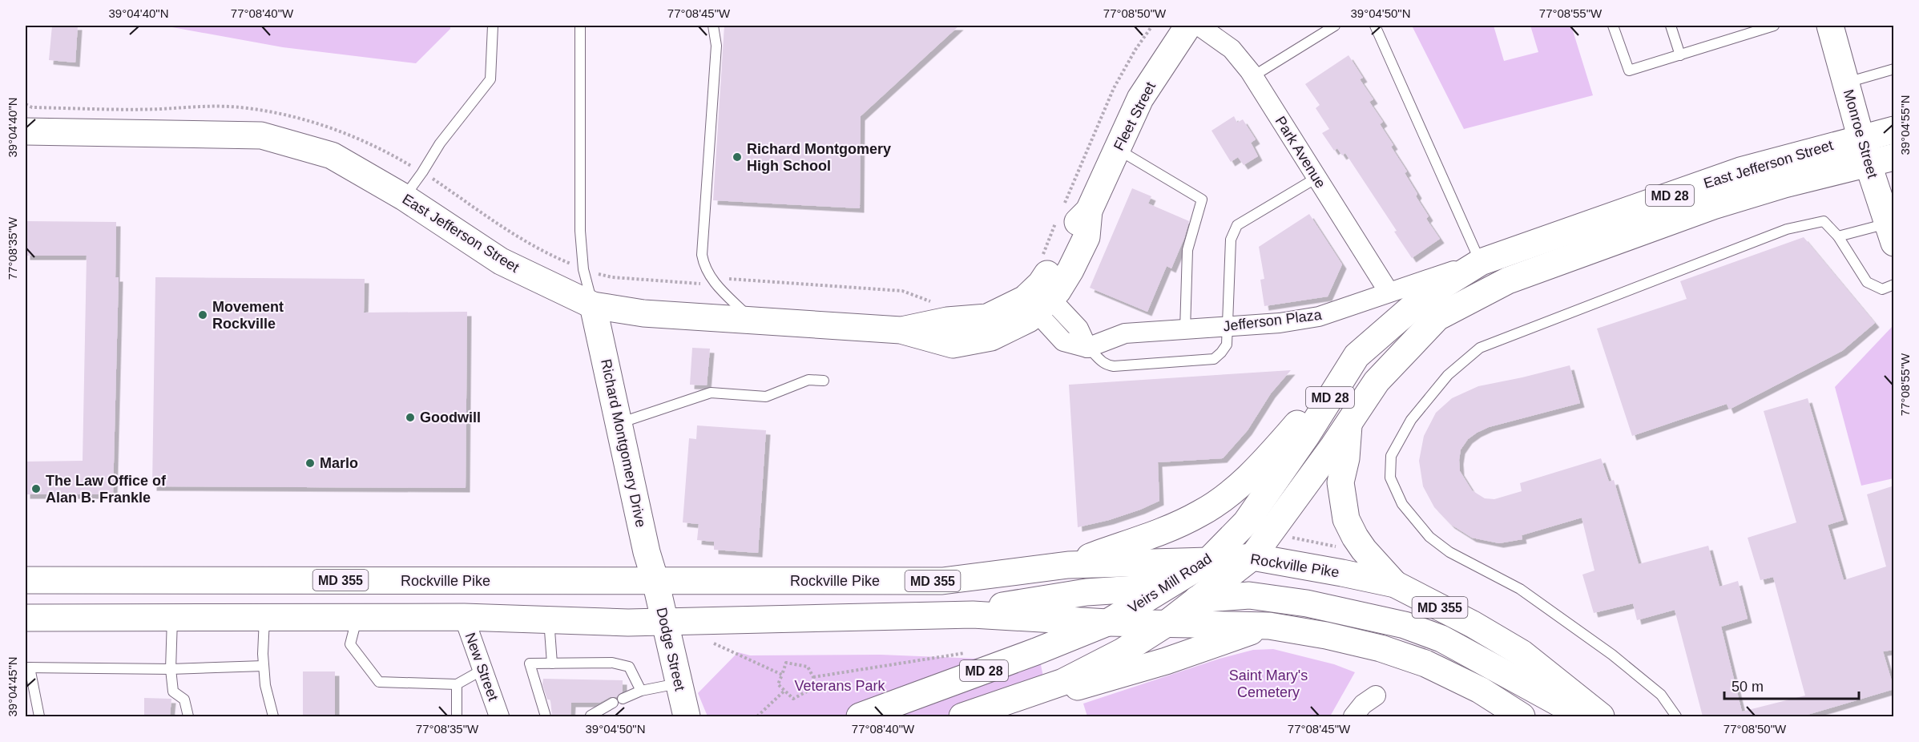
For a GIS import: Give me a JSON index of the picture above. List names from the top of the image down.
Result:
{
  "streets": {
    "main road": [
      "Fleet Street",
      "Monroe Street",
      "East Jefferson Street",
      "MD 28",
      "Richard Montgomery Drive",
      "Rockville Pike",
      "MD 355",
      "Veirs Mill Road",
      "Dodge Street"
    ],
    "street": ["Park Avenue", "Jefferson Plaza", "New Street"]
  },
  "crossings": [
    ["Fleet Street", "East Jefferson Street"],
    ["Monroe Street", "East Jefferson Street"],
    ["Park Avenue", "Jefferson Plaza"],
    ["East Jefferson Street", "Jefferson Plaza"],
    ["East Jefferson Street", "Richard Montgomery Drive"],
    ["East Jefferson Street", "Veirs Mill Road"],
    ["Jefferson Plaza", "Veirs Mill Road"],
    ["Richard Montgomery Drive", "Rockville Pike"],
    ["Richard Montgomery Drive", "Dodge Street"],
    ["Rockville Pike", "Veirs Mill Road"],
    ["Rockville Pike", "Dodge Street"]
  ],
  "parks": ["Saint Mary's Cemetery", "Veterans Park"],
  "places": [
    "Richard Montgomery High School",
    "Movement Rockville",
    "Goodwill",
    "Marlo",
    "The Law Office of Alan B. Frankle"
  ],
  "scale_bar": "50 m",
  "coordinates": [
    "39°04'40\"N",
    "77°08'40\"W",
    "77°08'45\"W",
    "77°08'50\"W",
    "39°04'50\"N",
    "77°08'55\"W",
    "39°04'55\"N",
    "77°08'35\"W",
    "39°04'45\"N"
  ]
}
